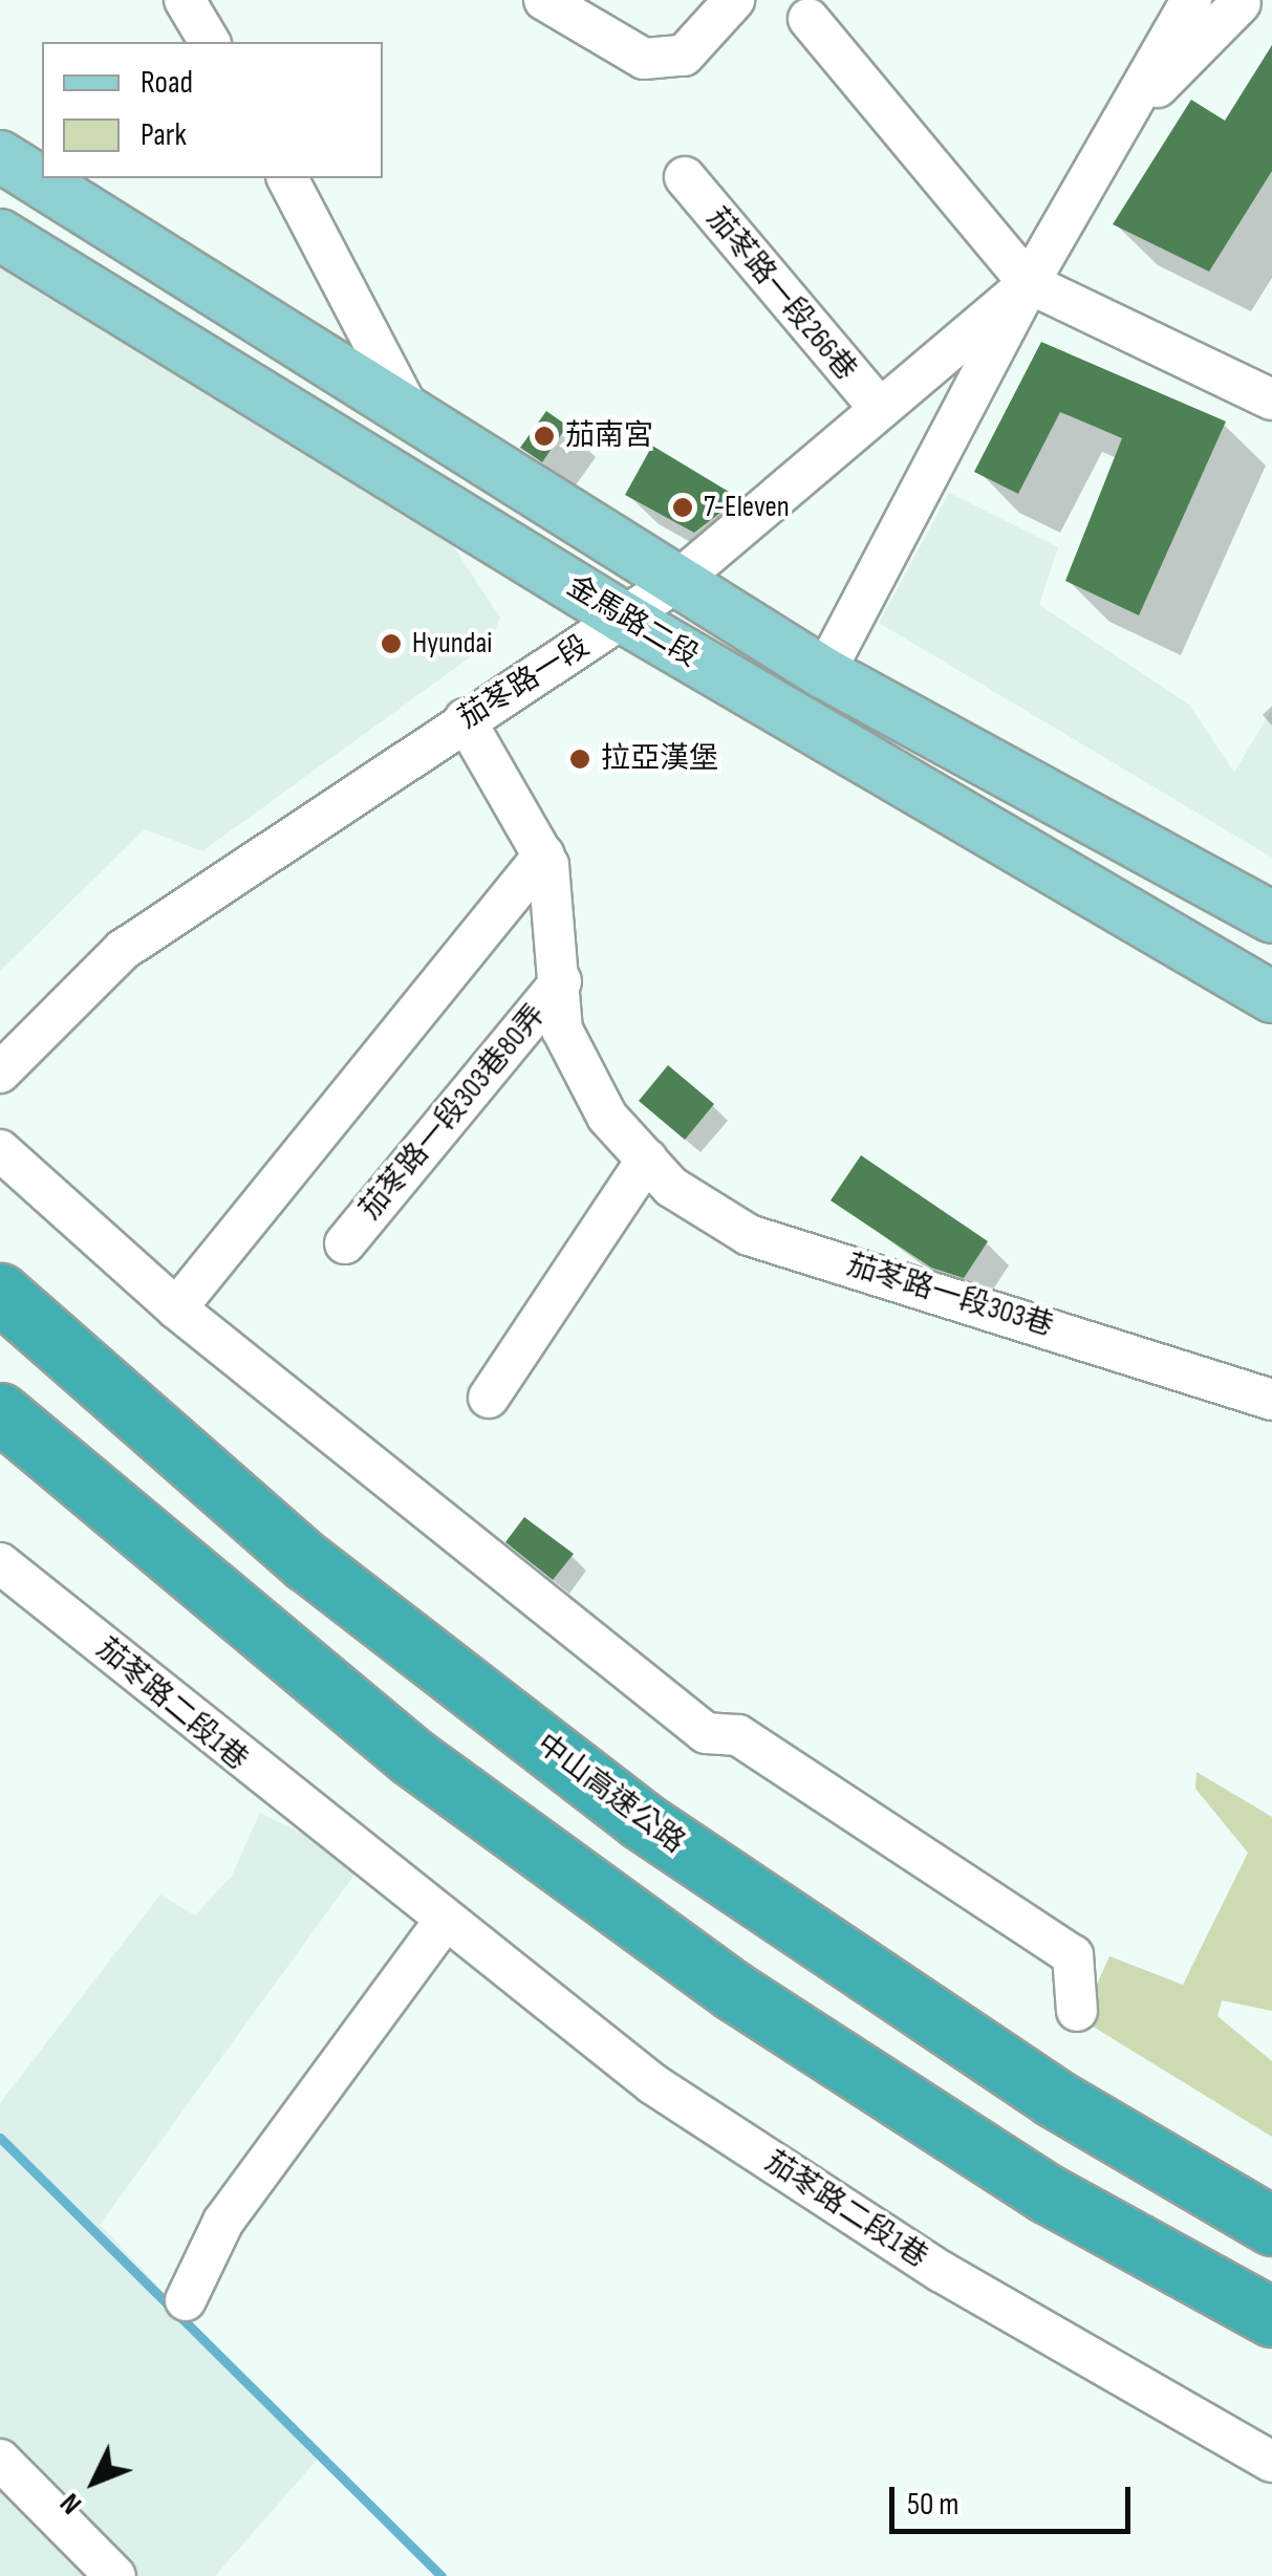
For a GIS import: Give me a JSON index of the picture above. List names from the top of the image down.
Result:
{
  "streets": {
    "highway": ["中山高速公路"],
    "main road": ["金馬路二段"],
    "street": [
      "茄苳路一段266巷",
      "茄苳路一段",
      "茄苳路一段303巷80弄",
      "茄苳路一段303巷",
      "茄苳路二段1巷"
    ]
  },
  "crossings": [
    ["茄苳路一段266巷", "茄苳路一段"],
    ["金馬路二段", "茄苳路一段"],
    ["茄苳路一段", "茄苳路一段303巷"],
    ["茄苳路一段303巷80弄", "茄苳路一段303巷"]
  ],
  "places": [
    "茄南宮",
    "7-Eleven",
    "Hyundai",
    "拉亞漢堡"
  ],
  "legend": ["Road", "Park"],
  "scale_bar": "50 m",
  "north": "bottom left"
}
